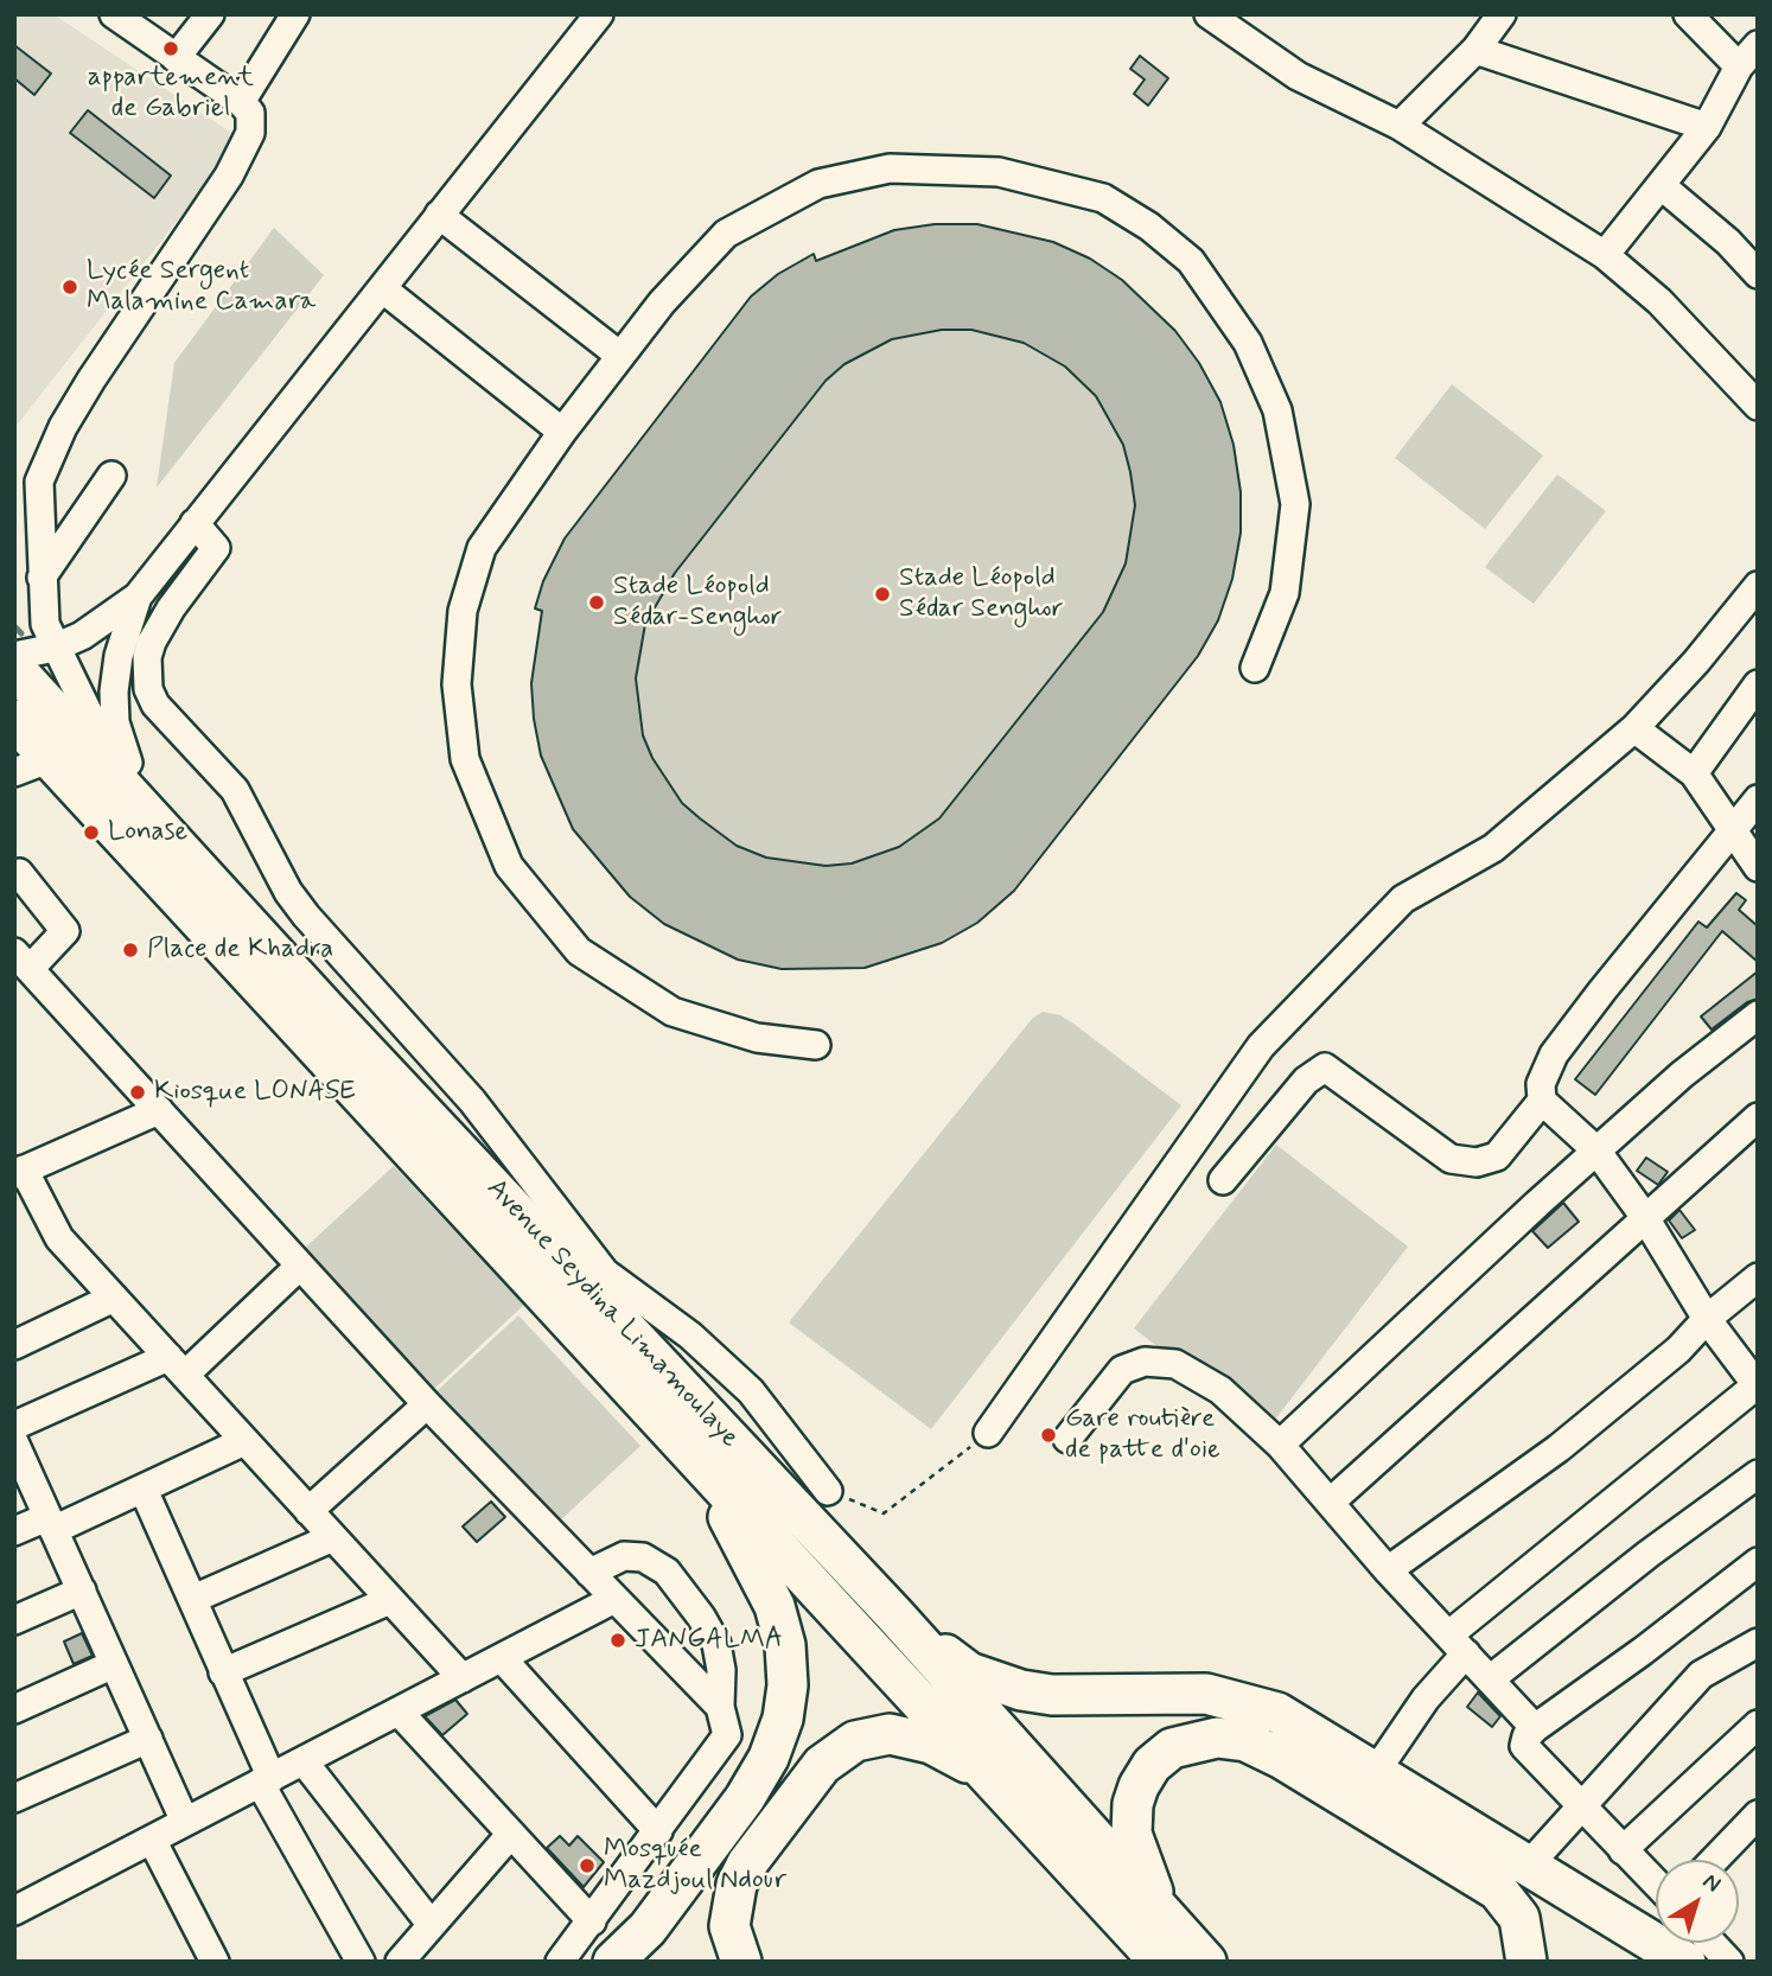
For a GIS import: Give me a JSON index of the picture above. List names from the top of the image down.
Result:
{
  "streets": {
    "highway": ["Avenue Seydina Limamoulaye"]
  },
  "places": [
    "appartement de Gabriel",
    "Lycée Sergent Malamine Camara",
    "Stade Léopold Sédar Senghor",
    "Stade Léopold Sédar-Senghor",
    "Lonase",
    "Place de Khadra",
    "Kiosque LONASE",
    "Gare routière de patte d'oie",
    "JANGALMA",
    "Mosquée Mazdjoul Ndour"
  ],
  "north": "top right"
}
